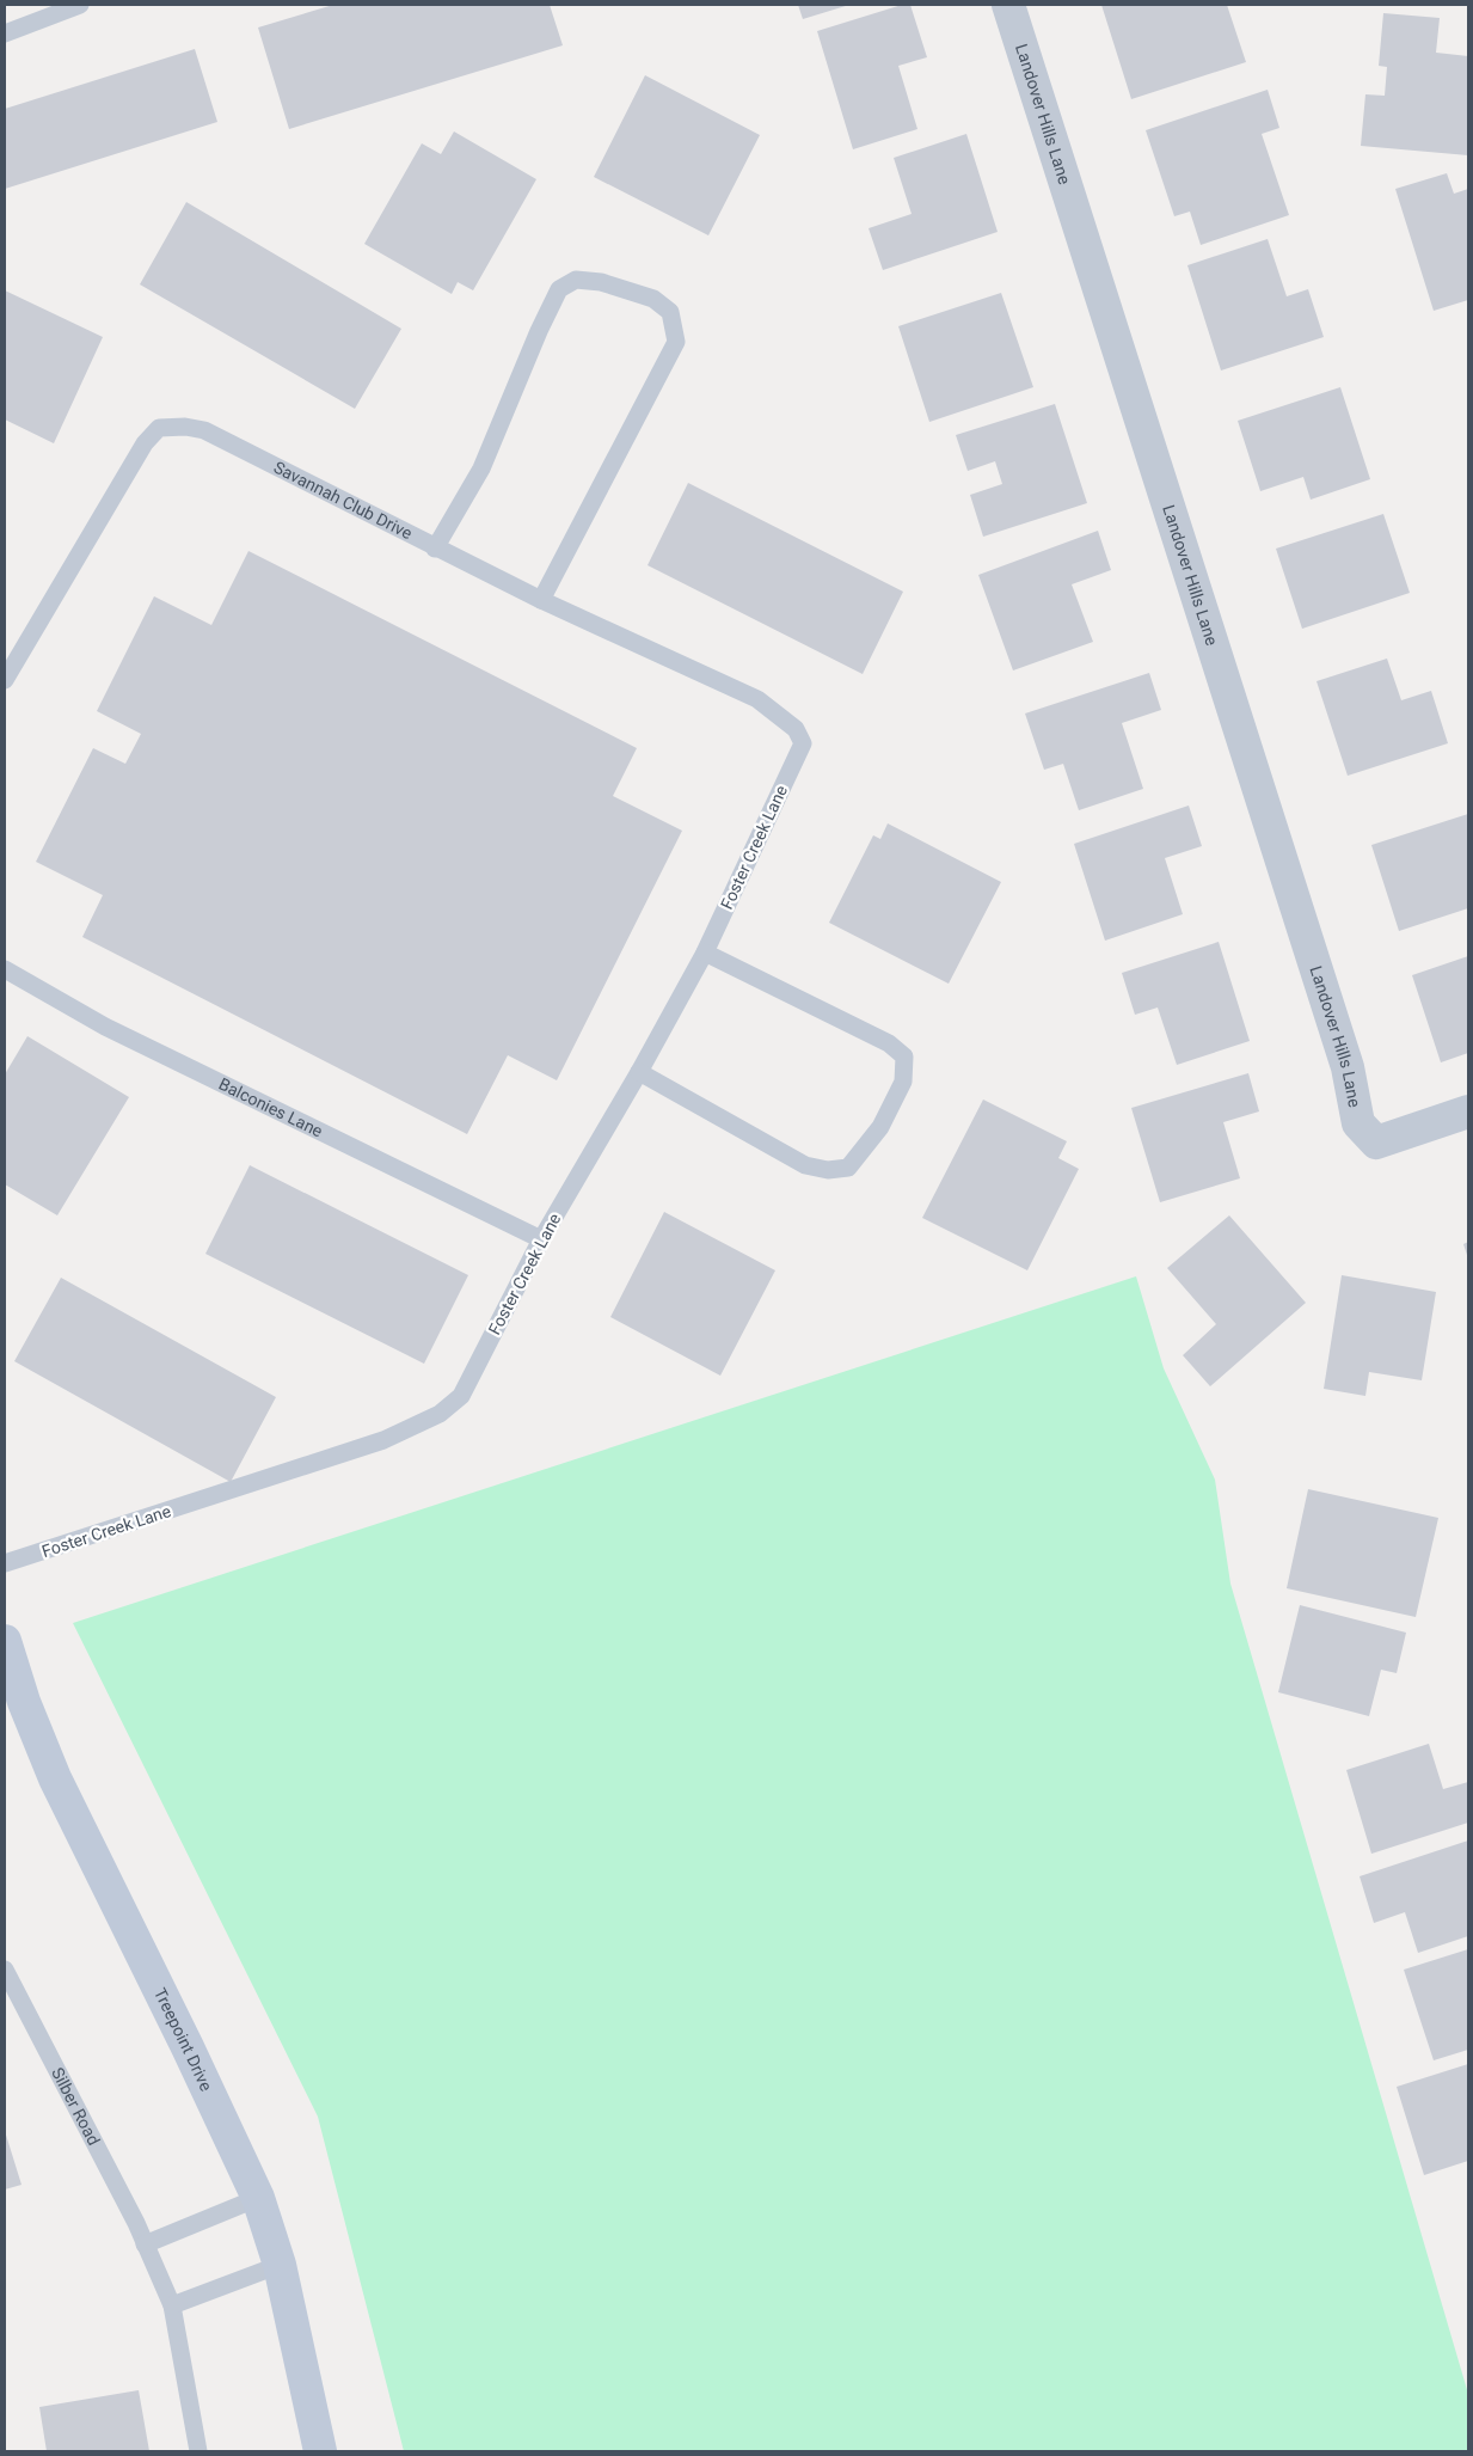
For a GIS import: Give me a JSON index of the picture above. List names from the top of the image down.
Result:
{
  "streets": {
    "street": ["Landover Hills Lane", "Treepoint Drive"],
    "lane": [
      "Savannah Club Drive",
      "Foster Creek Lane",
      "Balconies Lane",
      "Silber Road"
    ]
  },
  "crossings": [
    ["Savannah Club Drive", "Foster Creek Lane"],
    ["Foster Creek Lane", "Balconies Lane"]
  ]
}
